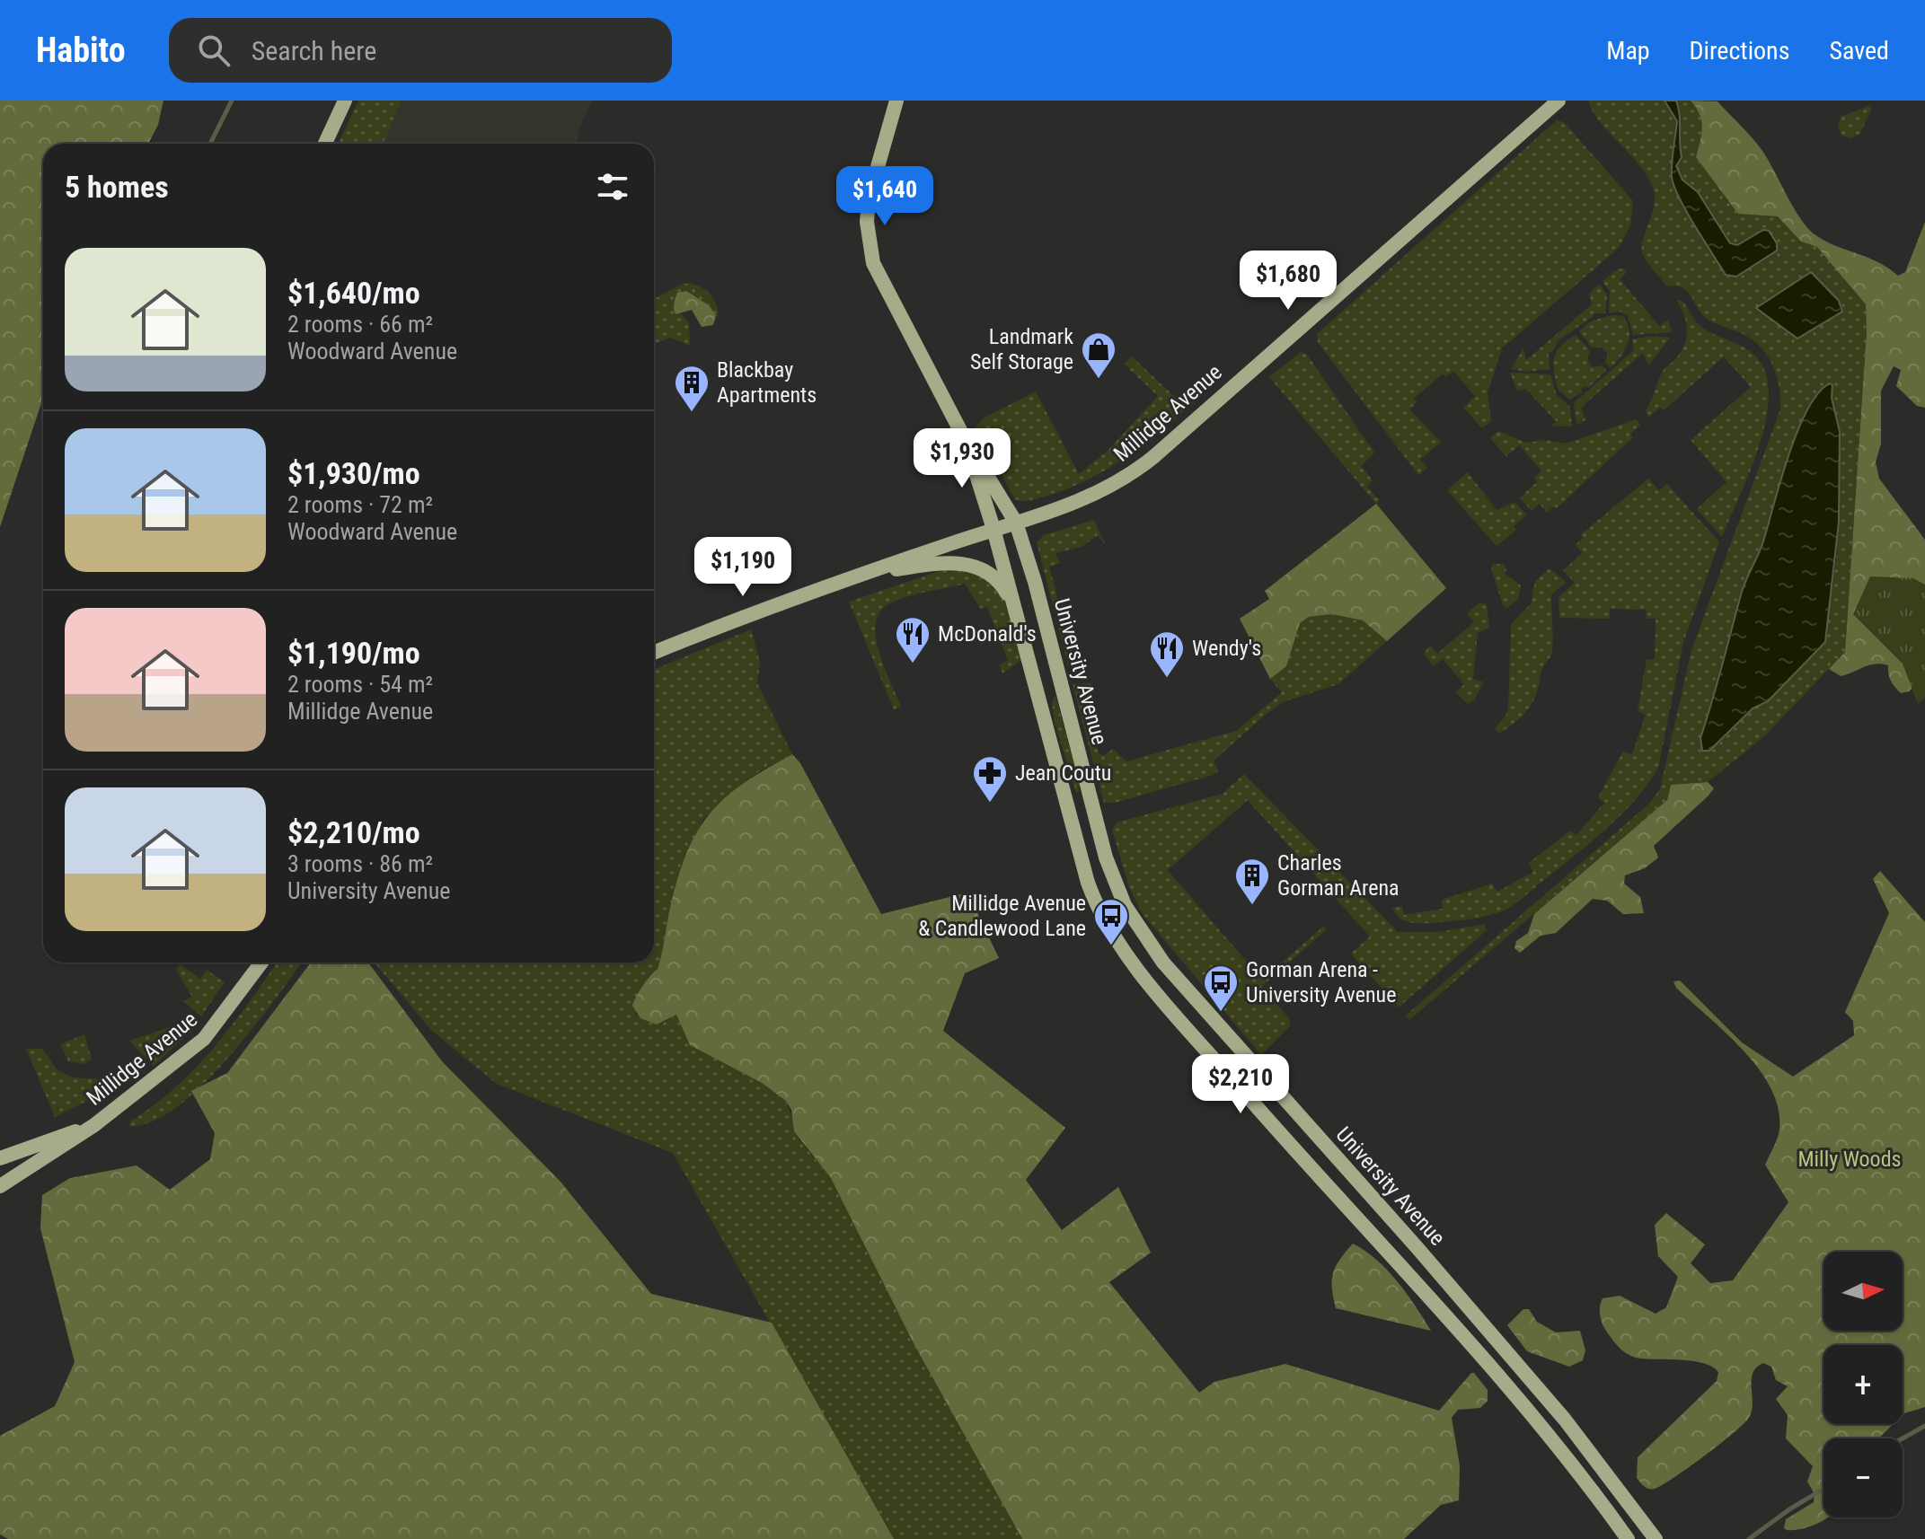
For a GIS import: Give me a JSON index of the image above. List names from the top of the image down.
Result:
{
  "streets": {
    "main road": ["Millidge Avenue", "University Avenue"]
  },
  "crossings": [
    ["Millidge Avenue", "University Avenue"]
  ],
  "parks": ["Milly Woods"],
  "places": {
    "shop": ["Landmark Self Storage"],
    "building": ["Blackbay Apartments", "Charles Gorman Arena"],
    "restaurant": ["McDonald's", "Wendy's"],
    "pharmacy": ["Jean Coutu"],
    "bus stop": ["Millidge Avenue & Candlewood Lane", "Gorman Arena - University Avenue"]
  },
  "north": "right",
  "page": {
    "header": "Habito",
    "search": "Search here",
    "nav": ["Map", "Directions", "Saved"],
    "heading": "5 homes",
    "price": [
      "$1,640",
      "$1,680",
      "$1,930",
      "$1,190",
      "$2,210"
    ],
    "list": [
      {
        "name": "$1,640/mo",
        "note": "2 rooms · 66 m² · Woodward Avenue"
      },
      {
        "name": "$1,930/mo",
        "note": "2 rooms · 72 m² · Woodward Avenue"
      },
      {
        "name": "$1,190/mo",
        "note": "2 rooms · 54 m² · Millidge Avenue"
      },
      {
        "name": "$2,210/mo",
        "note": "3 rooms · 86 m² · University Avenue"
      }
    ],
    "map_buttons": ["+", "−"]
  }
}
